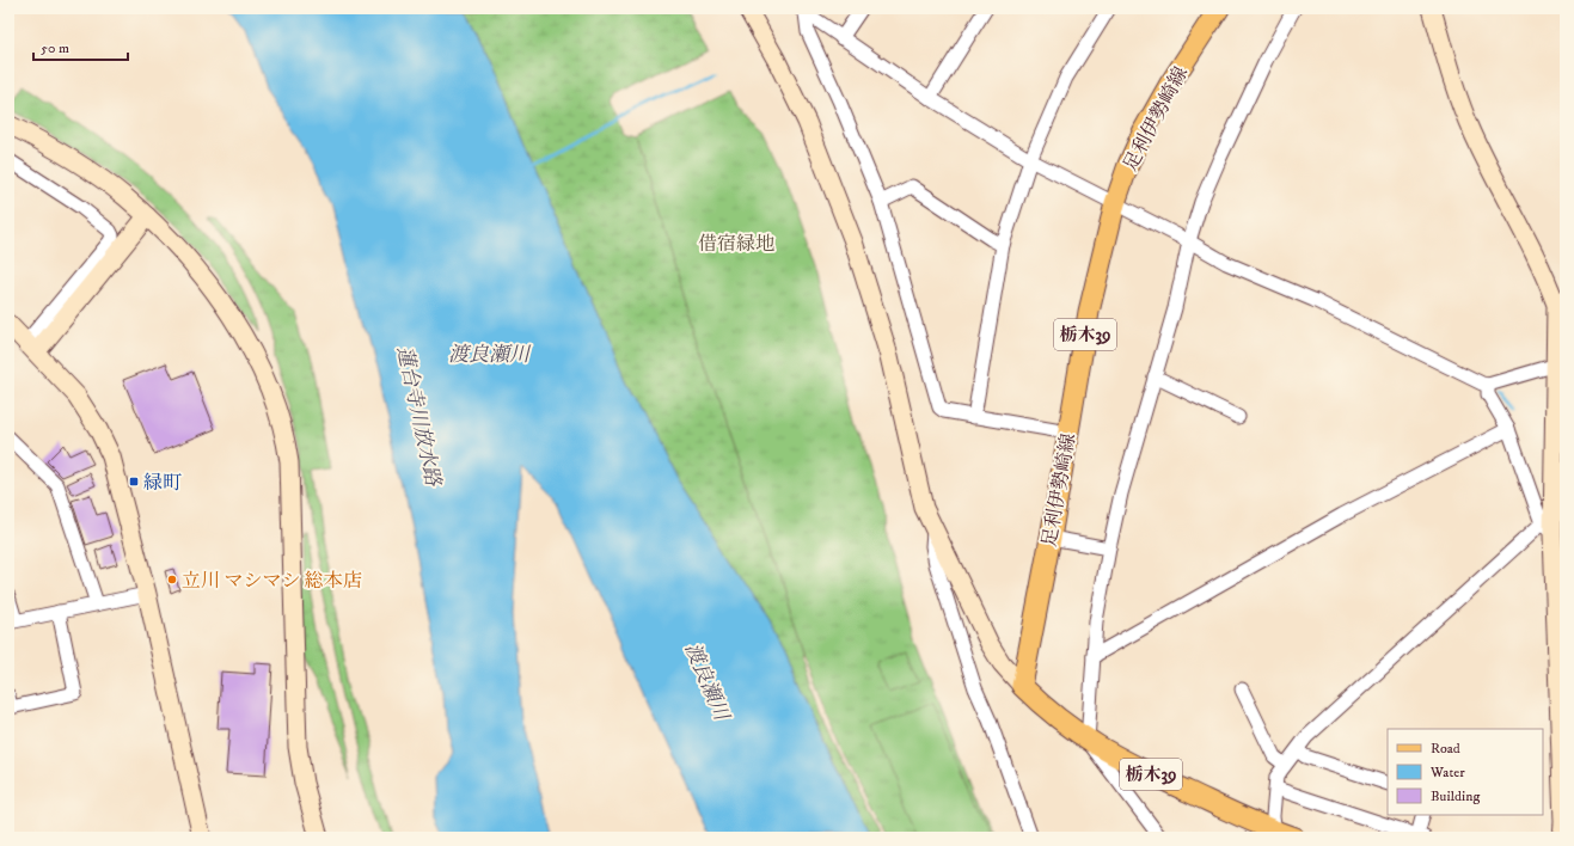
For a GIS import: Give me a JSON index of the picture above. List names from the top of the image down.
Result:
{
  "streets": {
    "main road": ["足利伊勢崎線", "栃木39"]
  },
  "crossings": [
    ["足利伊勢崎線", "栃木39"]
  ],
  "water": ["渡良瀬川", "蓮台寺川放水路"],
  "parks": ["借宿緑地"],
  "places": {
    "transit": ["緑町"],
    "other": ["立川 マシマシ 総本店"]
  },
  "legend": ["Road", "Water", "Building"],
  "scale_bar": "50 m"
}
